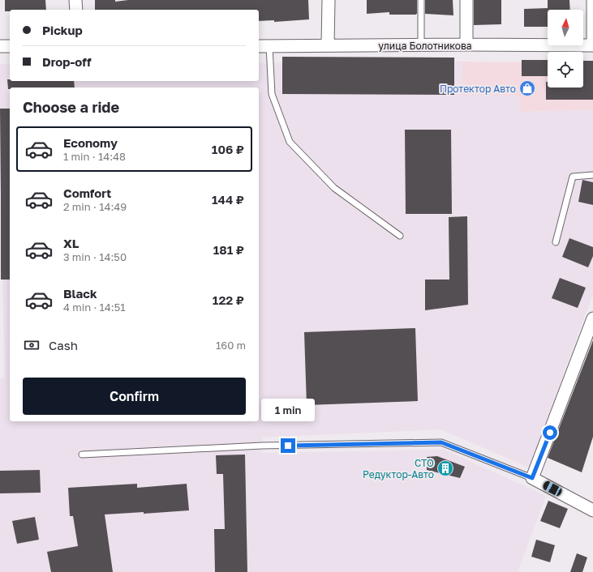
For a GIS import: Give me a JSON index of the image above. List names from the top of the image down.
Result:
{
  "streets": {
    "street": ["улица Болотникова"]
  },
  "places": {
    "shop": ["Протектор Авто"],
    "building": ["СТО Редуктор-Авто"]
  },
  "north": "top",
  "page": {
    "banner": ["Pickup", "Drop-off"],
    "heading": "Choose a ride",
    "list": [
      {
        "name": "Economy",
        "note": "1 min · 14:48",
        "value": "106 ₽"
      },
      {
        "name": "Comfort",
        "note": "2 min · 14:49",
        "value": "144 ₽"
      },
      {
        "name": "XL",
        "note": "3 min · 14:50",
        "value": "181 ₽"
      },
      {
        "name": "Black",
        "note": "4 min · 14:51",
        "value": "122 ₽"
      }
    ],
    "pay": ["Cash", "160 m"],
    "buttons": "Confirm",
    "bubble": "1 min"
  }
}
